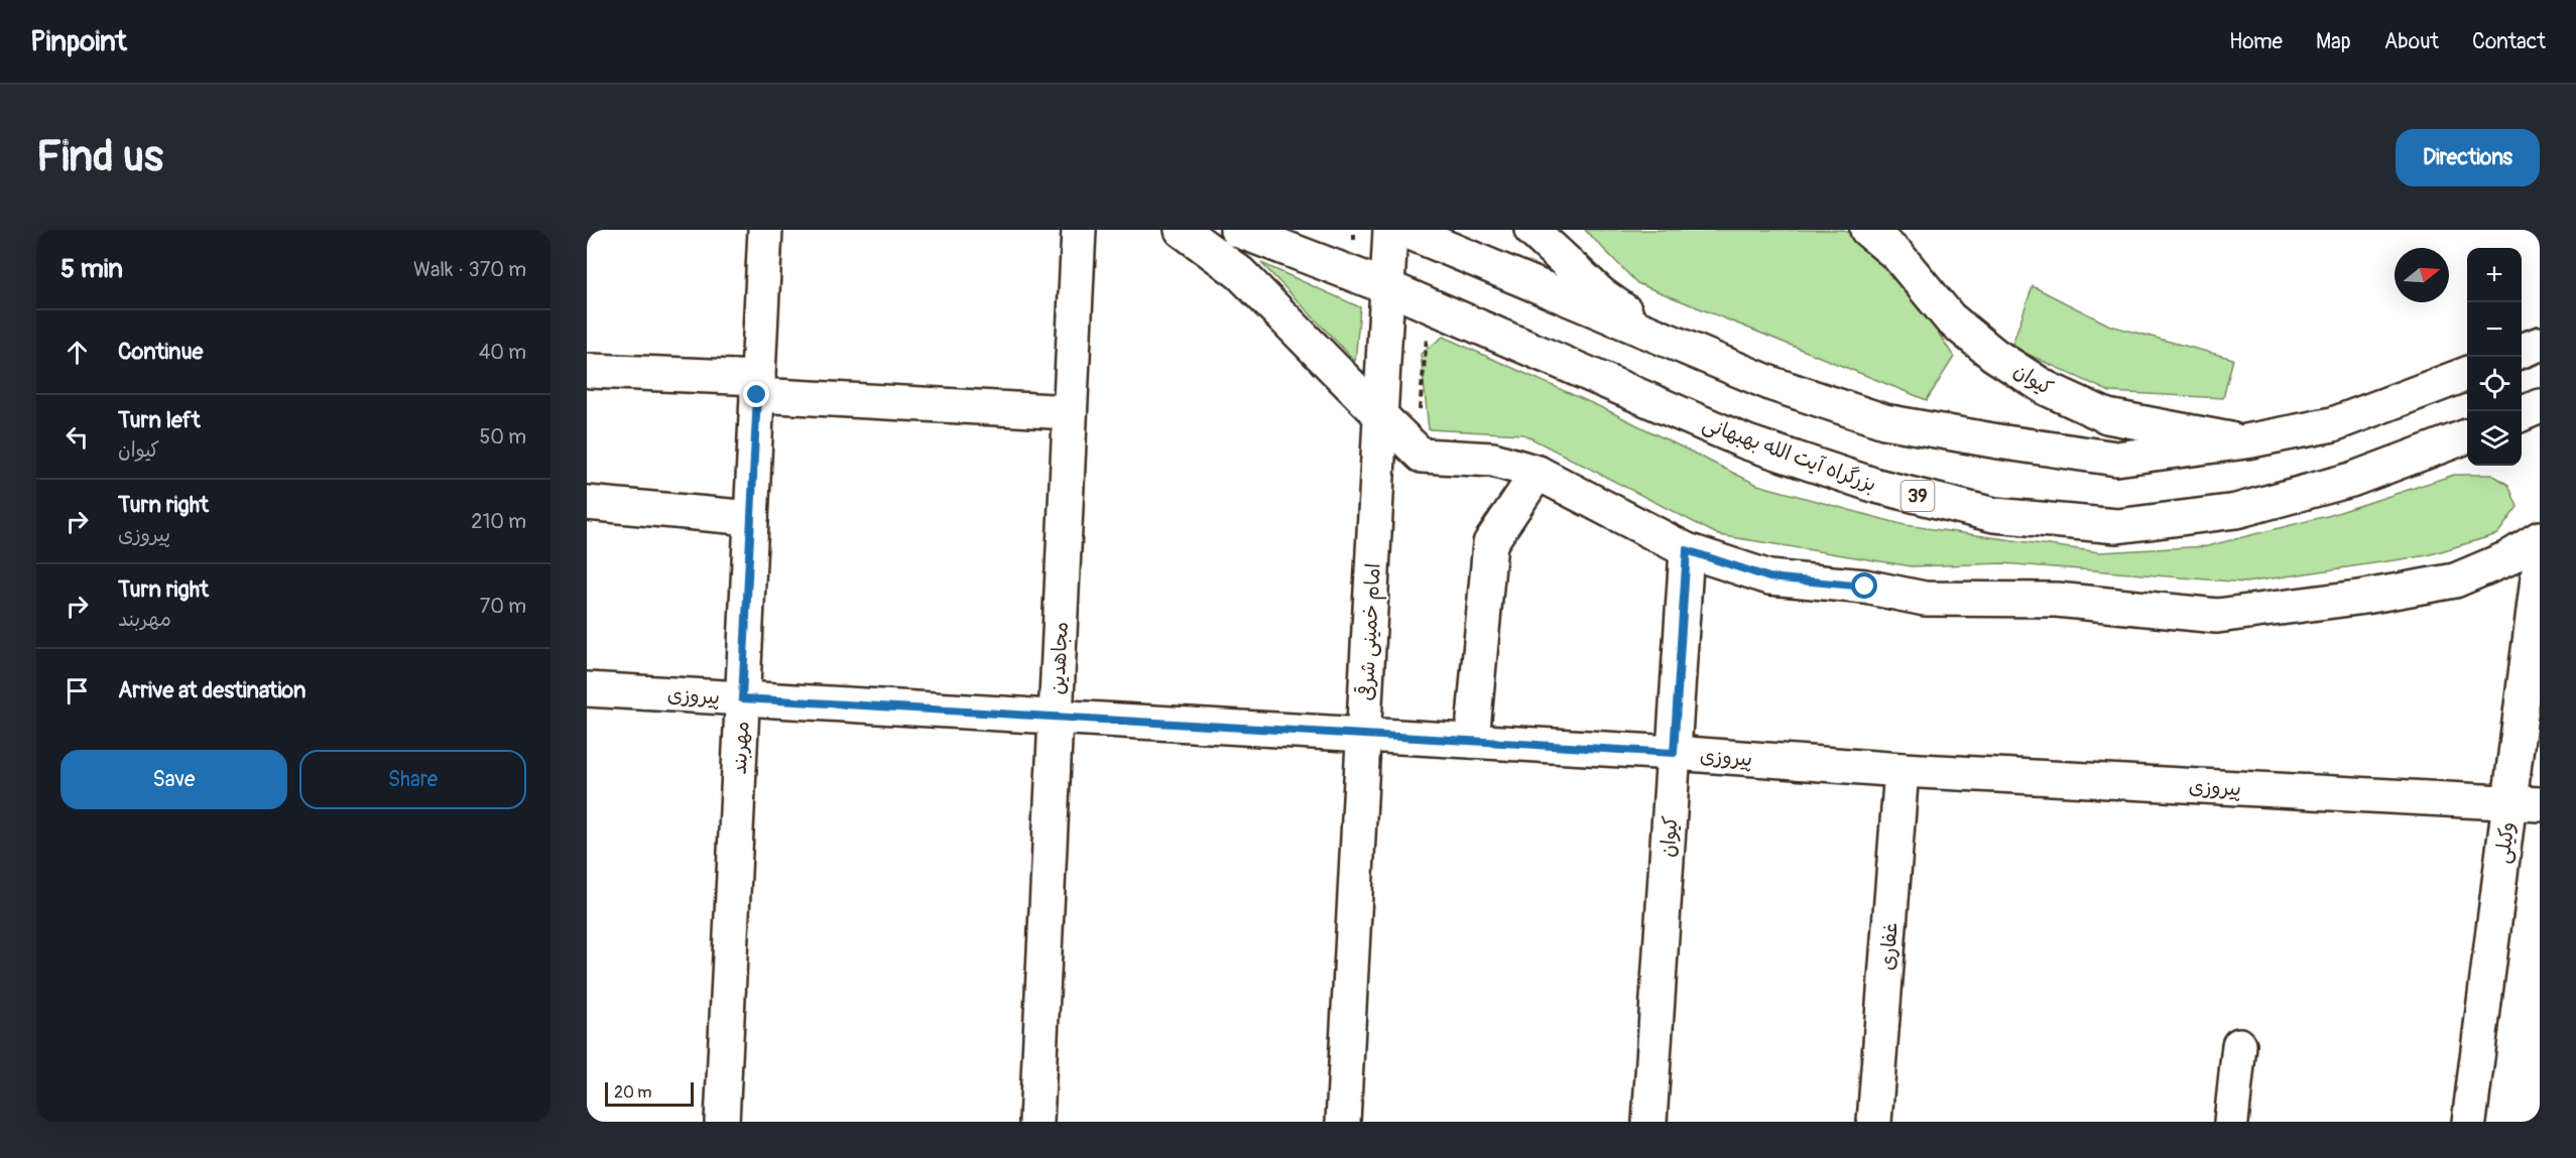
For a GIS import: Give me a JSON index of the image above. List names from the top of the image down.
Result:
{
  "streets": {
    "main road": [
      "کیوان",
      "بزرگراه آیت الله بهبهانی",
      "39",
      "امام خمینی شرقی",
      "مجاهدین",
      "پیروزی",
      "مهربند",
      "وکیلی",
      "غفاری"
    ]
  },
  "crossings": [
    ["کیوان", "پیروزی"],
    ["بزرگراه آیت الله بهبهانی", "امام خمینی شرقی"],
    ["امام خمینی شرقی", "پیروزی"],
    ["مجاهدین", "پیروزی"],
    ["پیروزی", "مهربند"],
    ["پیروزی", "وکیلی"],
    ["پیروزی", "غفاری"]
  ],
  "scale_bar": "20 m",
  "north": "right",
  "page": {
    "header": "Pinpoint",
    "nav": [
      "Home",
      "Map",
      "About",
      "Contact"
    ],
    "buttons": [
      "Directions",
      ["Save", "Share"]
    ],
    "title": "Find us",
    "heading": ["5 min", "Walk · 370 m"],
    "map_buttons": ["+", "−"],
    "list": [
      ["Continue", "40 m"],
      ["Turn left", "کیوان", "50 m"],
      ["Turn right", "پیروزی", "210 m"],
      ["Turn right", "مهربند", "70 m"],
      "Arrive at destination"
    ],
    "scale": "20 m"
  }
}
